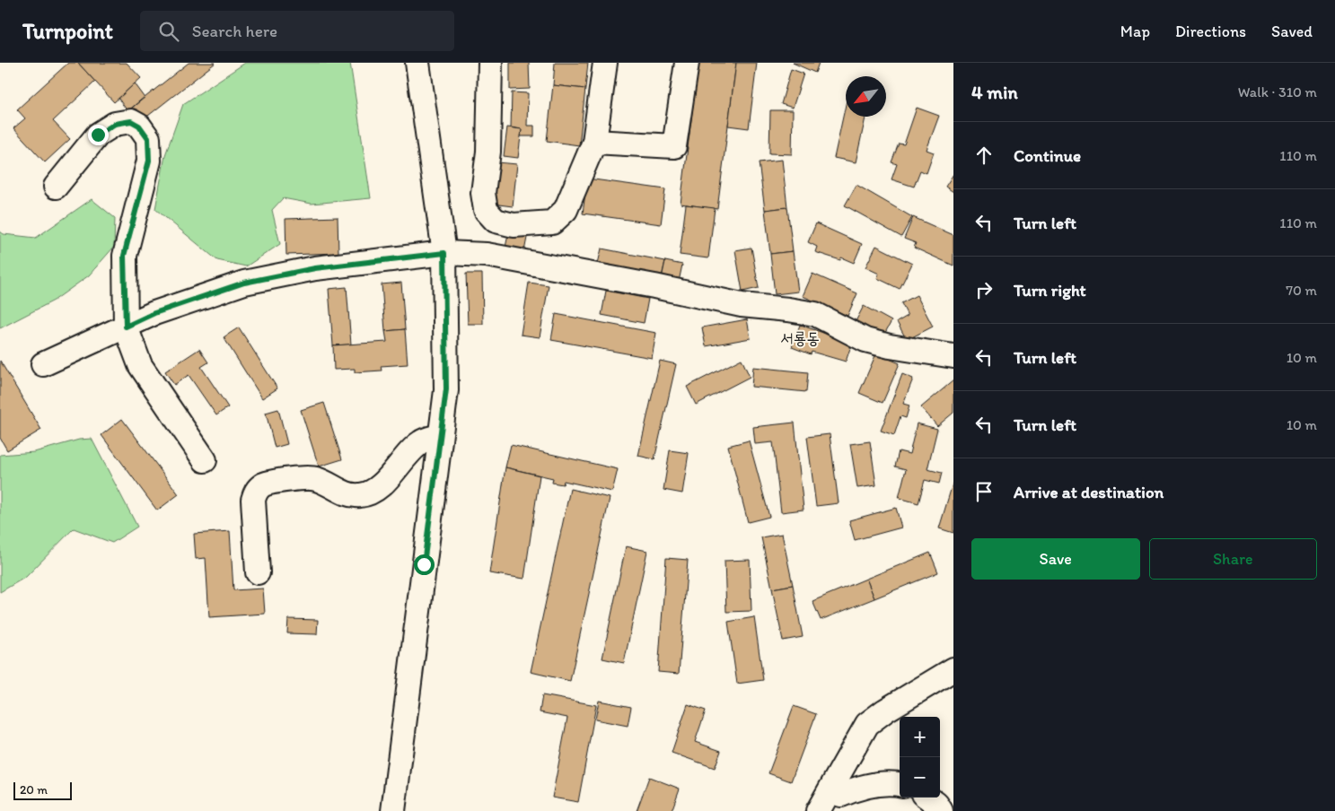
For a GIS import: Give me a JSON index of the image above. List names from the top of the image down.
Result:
{
  "districts": ["서룡동"],
  "scale_bar": "20 m",
  "north": "bottom left",
  "page": {
    "header": "Turnpoint",
    "search": "Search here",
    "nav": ["Map", "Directions", "Saved"],
    "heading": ["4 min", "Walk · 310 m"],
    "list": [
      ["Continue", "110 m"],
      ["Turn left", "110 m"],
      ["Turn right", "70 m"],
      ["Turn left", "10 m"],
      ["Turn left", "10 m"],
      "Arrive at destination"
    ],
    "buttons": ["Save", "Share"],
    "map_buttons": ["+", "−"],
    "scale": "20 m"
  }
}
